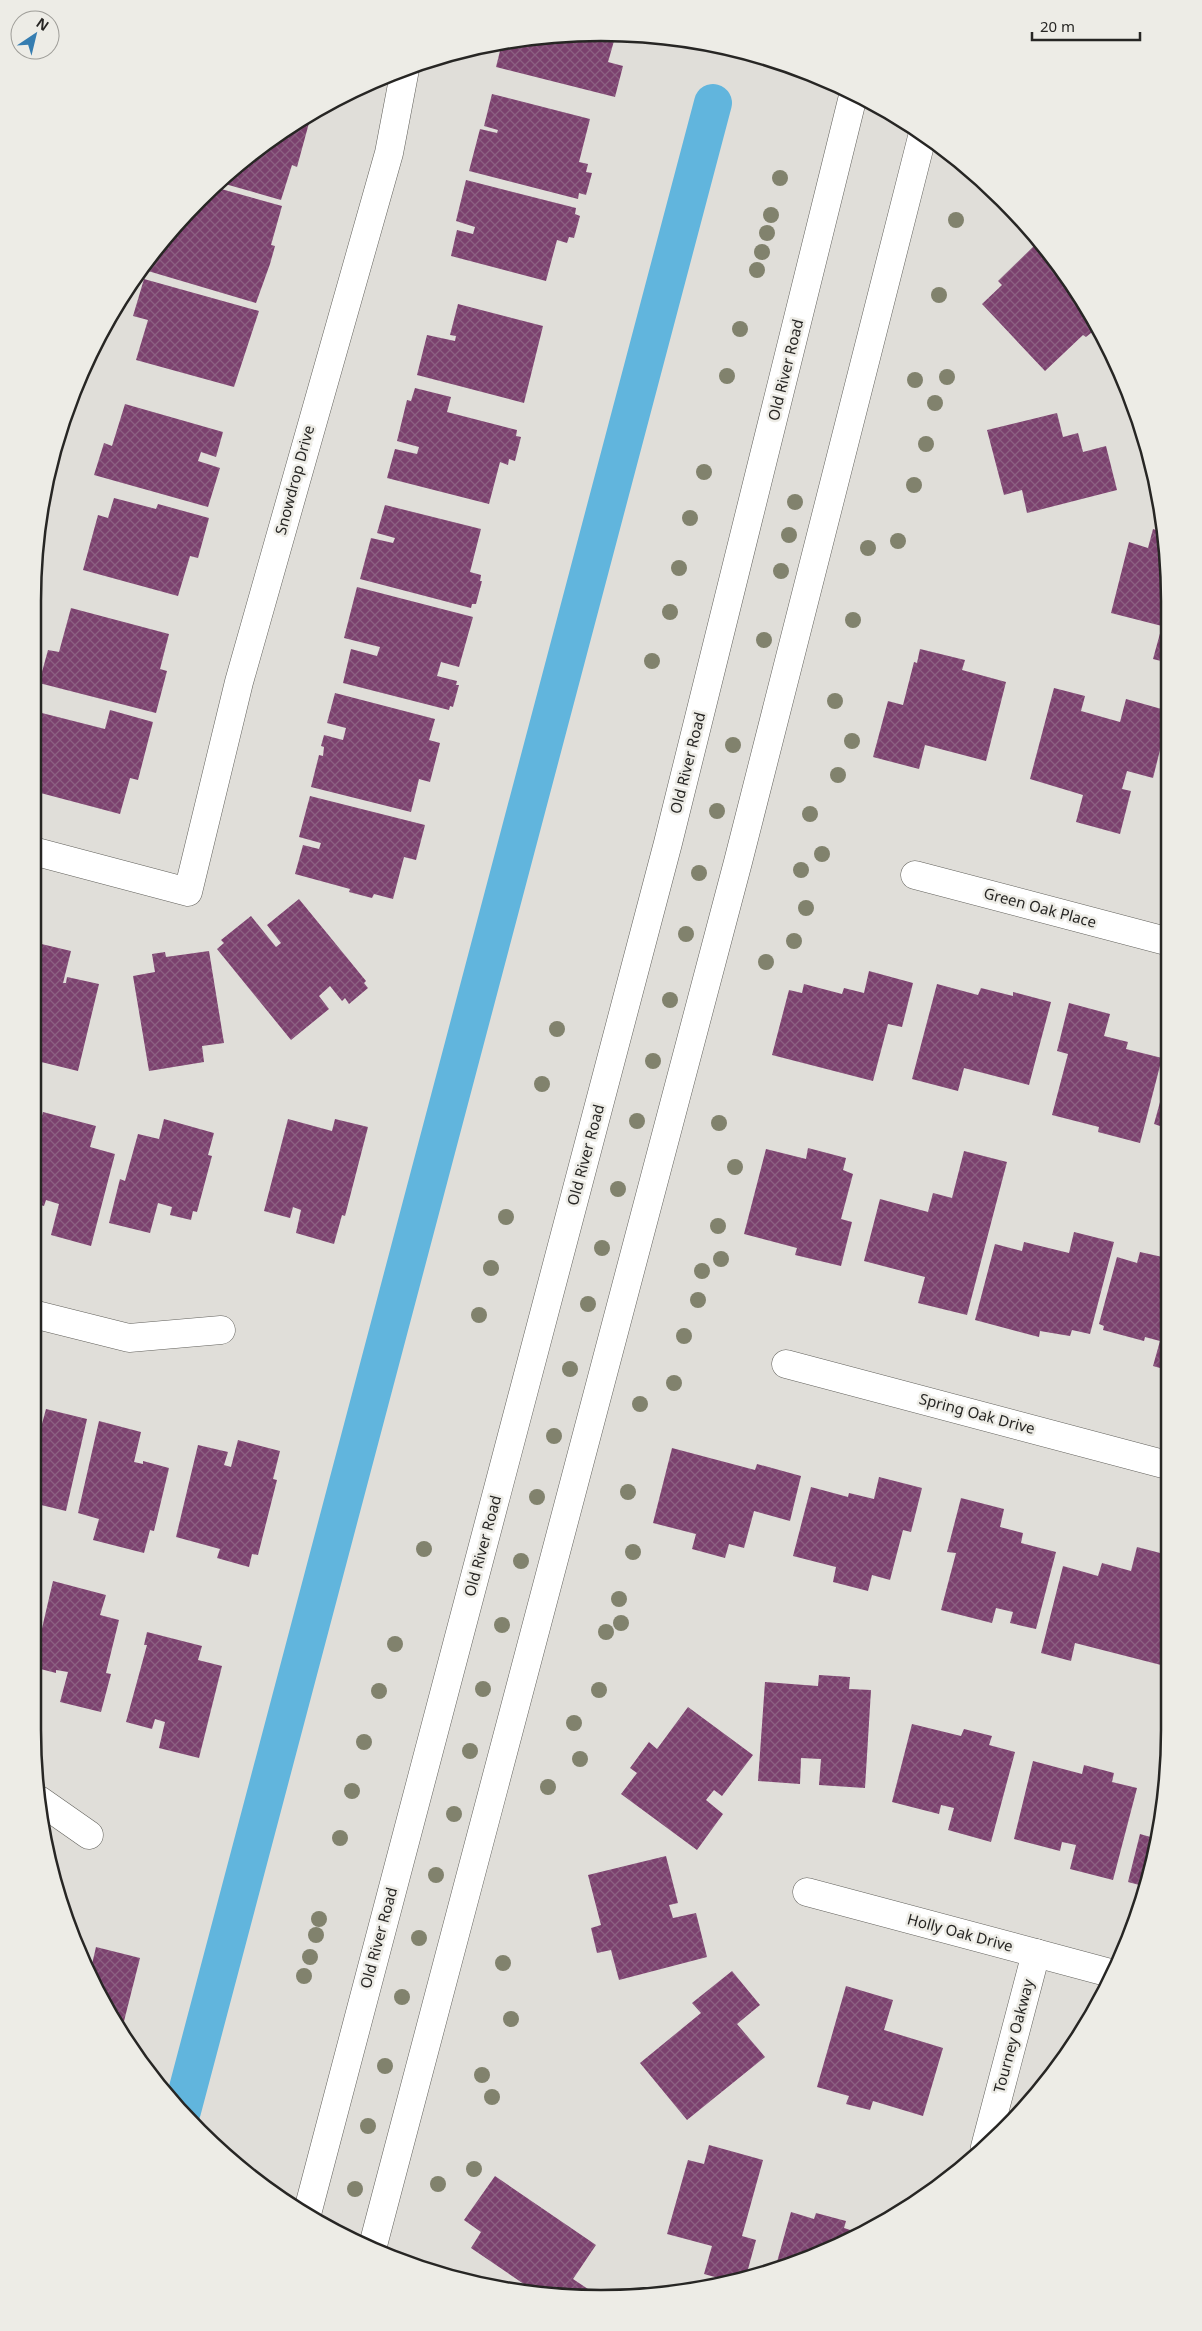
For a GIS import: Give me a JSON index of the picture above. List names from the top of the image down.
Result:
{
  "streets": {
    "main road": [
      "Old River Road",
      "Snowdrop Drive",
      "Green Oak Place",
      "Spring Oak Drive",
      "Holly Oak Drive",
      "Tourney Oakway"
    ]
  },
  "crossings": [
    ["Holly Oak Drive", "Tourney Oakway"]
  ],
  "scale_bar": "20 m",
  "north": "top right"
}
